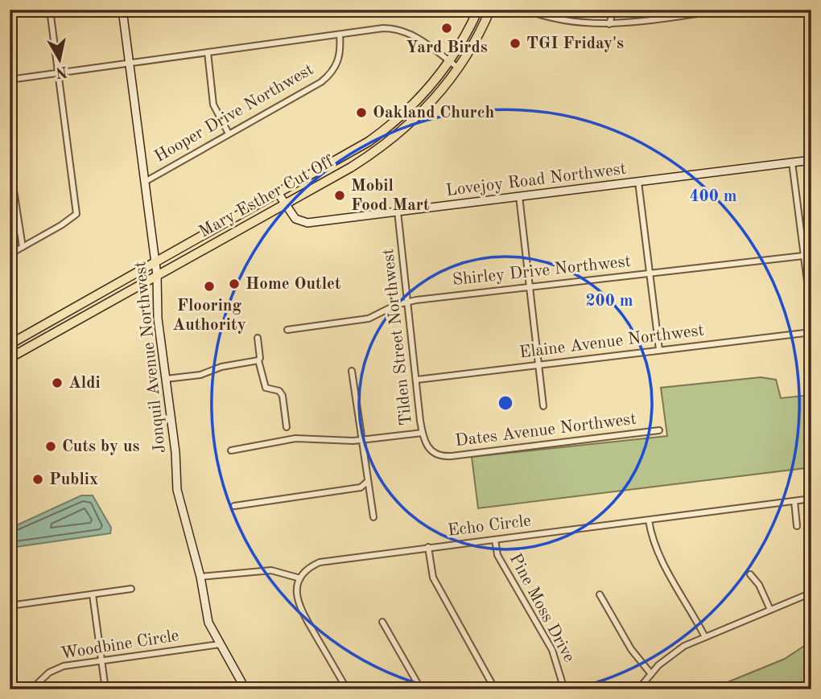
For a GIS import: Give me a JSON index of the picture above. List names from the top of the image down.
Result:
{
  "streets": {
    "main road": ["Mary Esther Cut Off"],
    "street": [
      "Hooper Drive Northwest",
      "Lovejoy Road Northwest",
      "Shirley Drive Northwest",
      "Tilden Street Northwest",
      "Elaine Avenue Northwest",
      "Jonquil Avenue Northwest",
      "Dates Avenue Northwest",
      "Echo Circle",
      "Pine Moss Drive",
      "Woodbine Circle"
    ]
  },
  "crossings": [
    ["Hooper Drive Northwest", "Jonquil Avenue Northwest"],
    ["Lovejoy Road Northwest", "Mary Esther Cut Off"],
    ["Lovejoy Road Northwest", "Tilden Street Northwest"],
    ["Mary Esther Cut Off", "Jonquil Avenue Northwest"],
    ["Shirley Drive Northwest", "Tilden Street Northwest"],
    ["Tilden Street Northwest", "Elaine Avenue Northwest"],
    ["Tilden Street Northwest", "Dates Avenue Northwest"],
    ["Jonquil Avenue Northwest", "Woodbine Circle"],
    ["Echo Circle", "Pine Moss Drive"]
  ],
  "places": [
    "Yard Birds",
    "TGI Friday's",
    "Oakland Church",
    "Mobil Food Mart",
    "Home Outlet",
    "Flooring Authority",
    "Aldi",
    "Cuts by us",
    "Publix"
  ],
  "north": "bottom",
  "rings": ["400 m", "200 m"]
}
